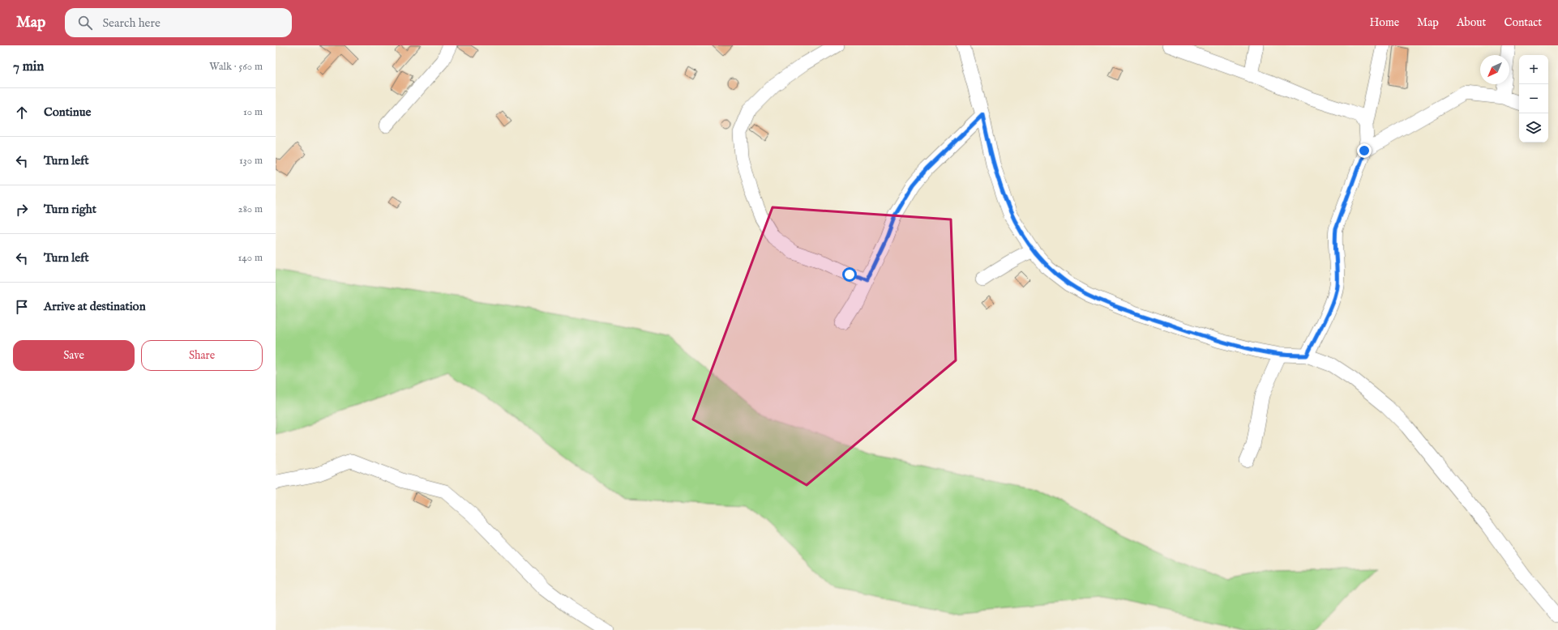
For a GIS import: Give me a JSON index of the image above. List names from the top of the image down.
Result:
{
  "north": "bottom left",
  "page": {
    "header": "Map",
    "search": "Search here",
    "nav": [
      "Home",
      "Map",
      "About",
      "Contact"
    ],
    "heading": ["7 min", "Walk · 560 m"],
    "map_buttons": ["+", "−"],
    "list": [
      ["Continue", "10 m"],
      ["Turn left", "130 m"],
      ["Turn right", "280 m"],
      ["Turn left", "140 m"],
      "Arrive at destination"
    ],
    "buttons": ["Save", "Share"]
  }
}
